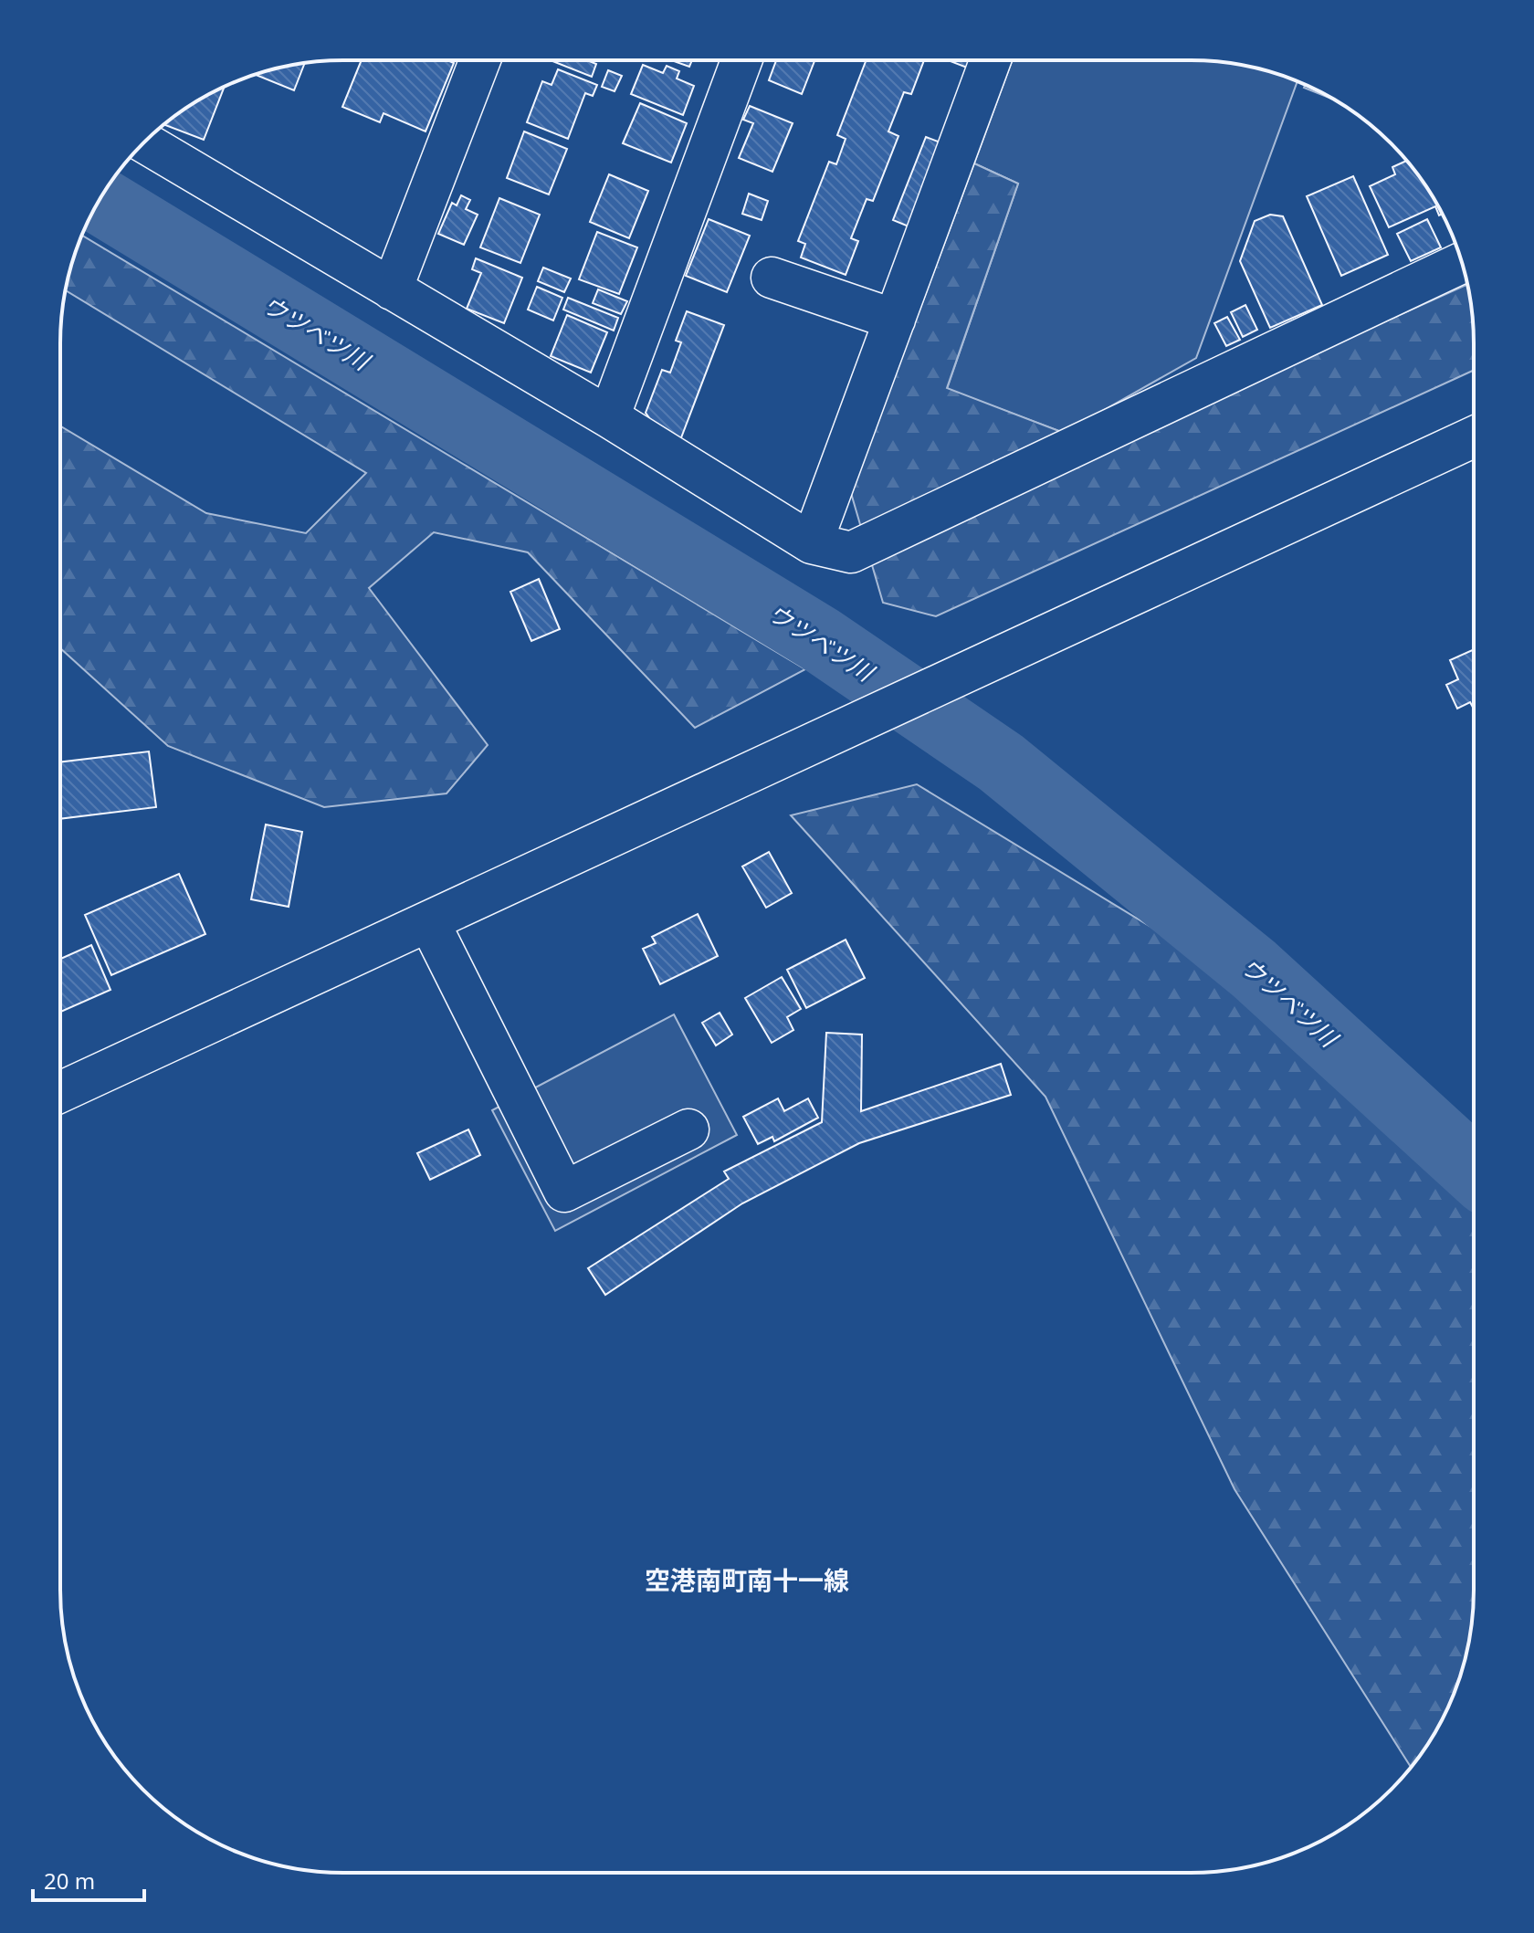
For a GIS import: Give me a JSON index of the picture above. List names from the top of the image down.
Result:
{
  "districts": ["空港南町南十一線"],
  "water": ["ウツベツ川"],
  "scale_bar": "20 m"
}
